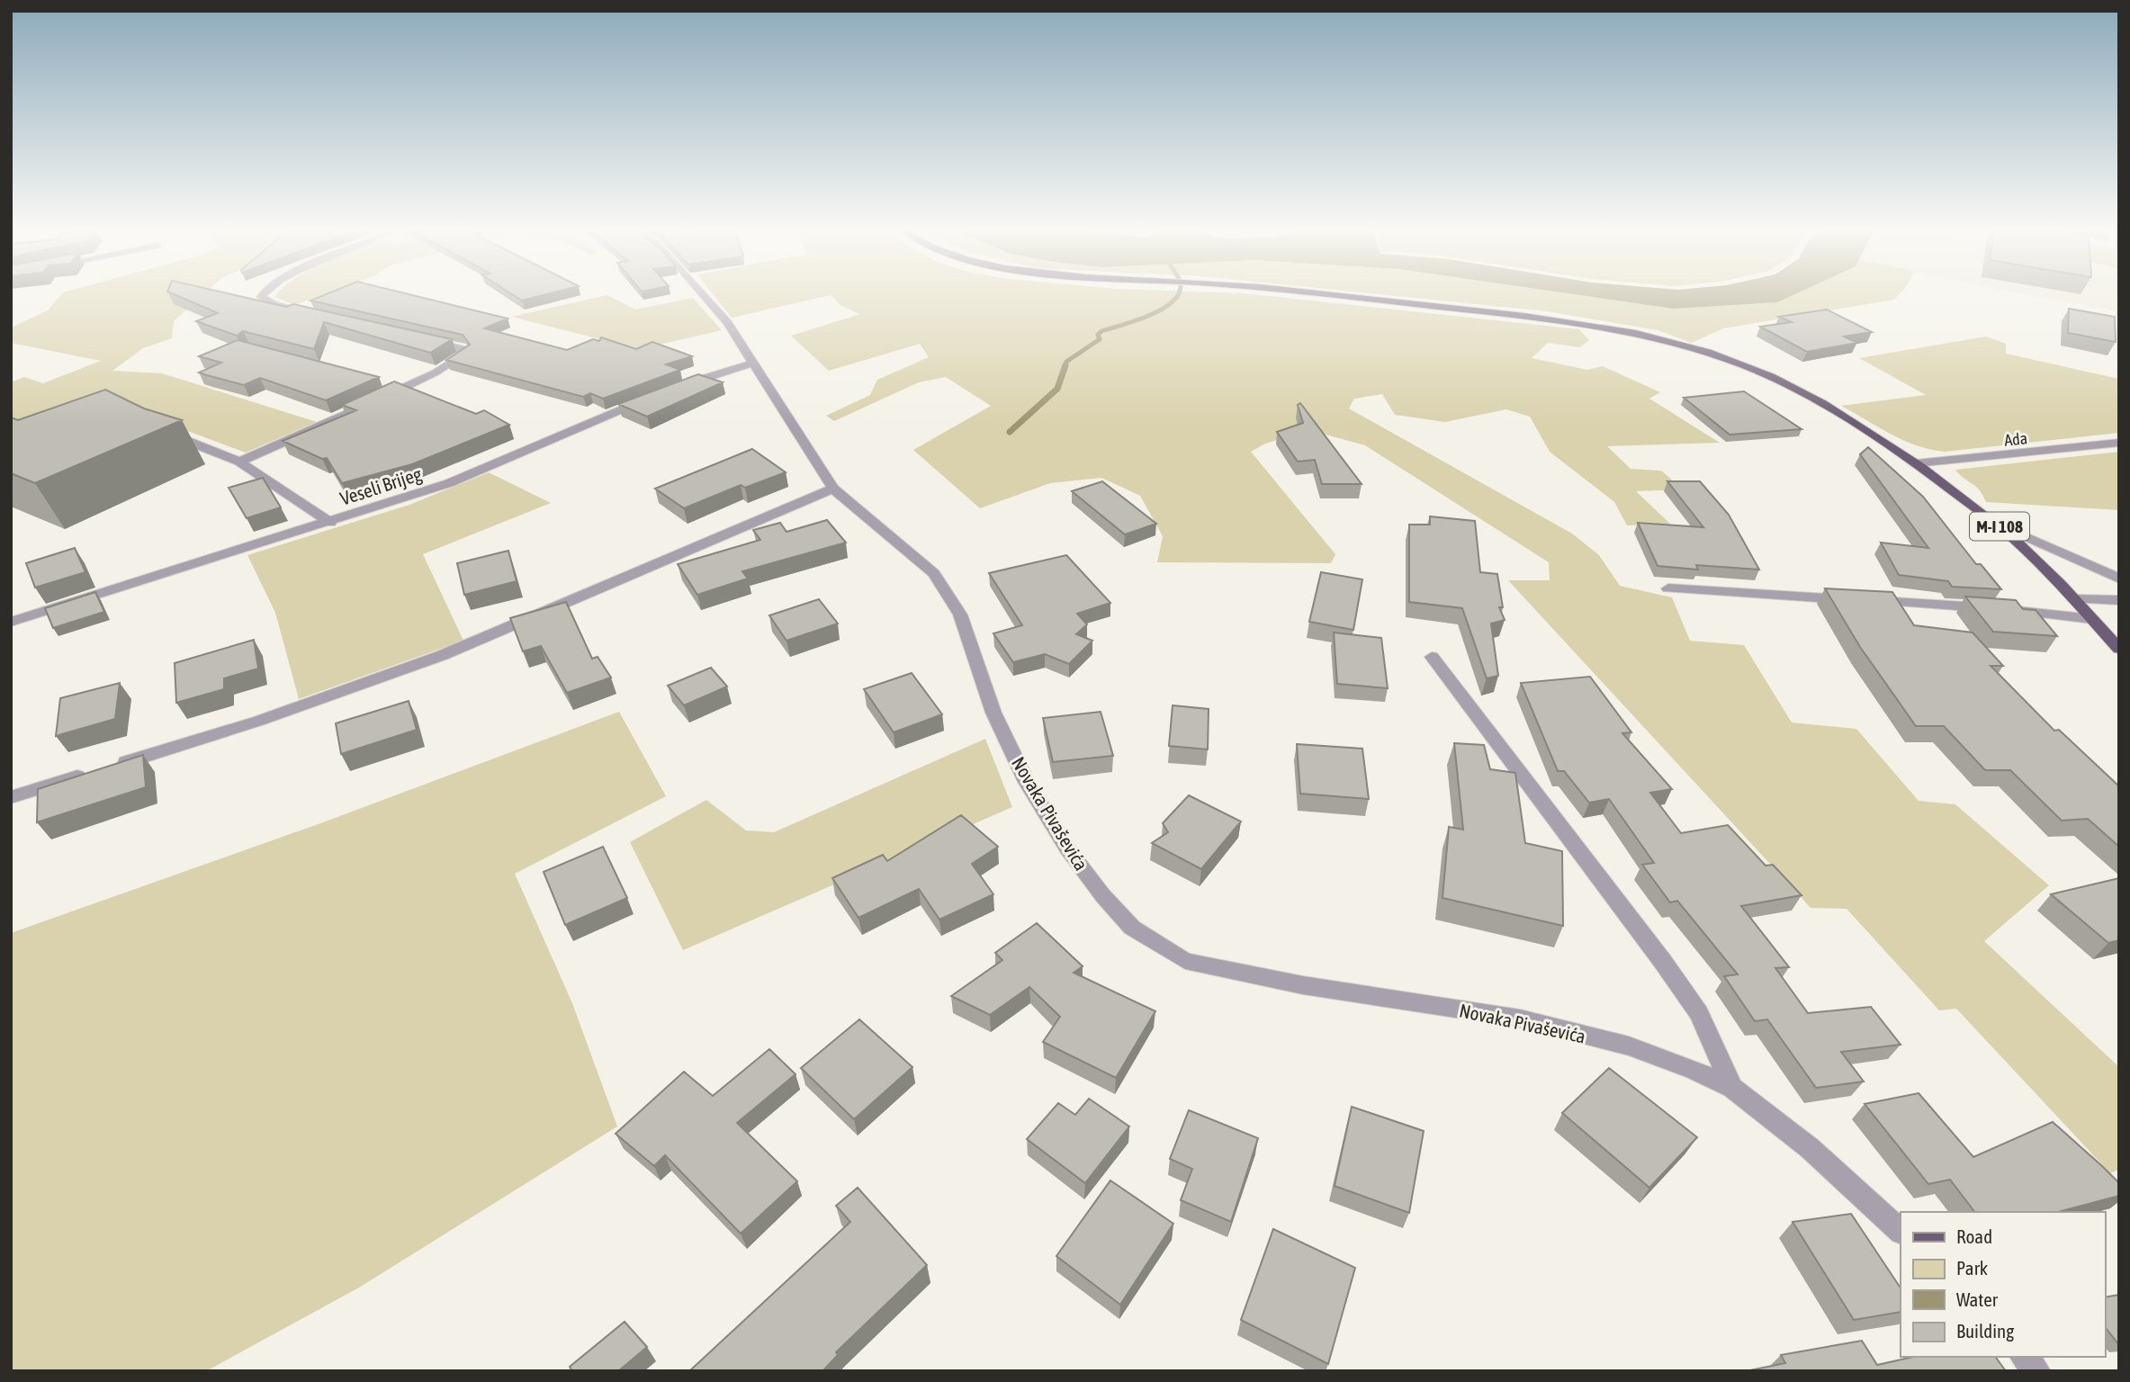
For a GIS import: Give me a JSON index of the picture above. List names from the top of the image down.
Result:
{
  "streets": {
    "main road": ["M-I 108"],
    "street": ["Ada", "Veseli Brijeg", "Novaka Pivaševića"]
  },
  "crossings": [
    ["Ada", "M-I 108"]
  ],
  "legend": [
    "Road",
    "Park",
    "Water",
    "Building"
  ]
}
